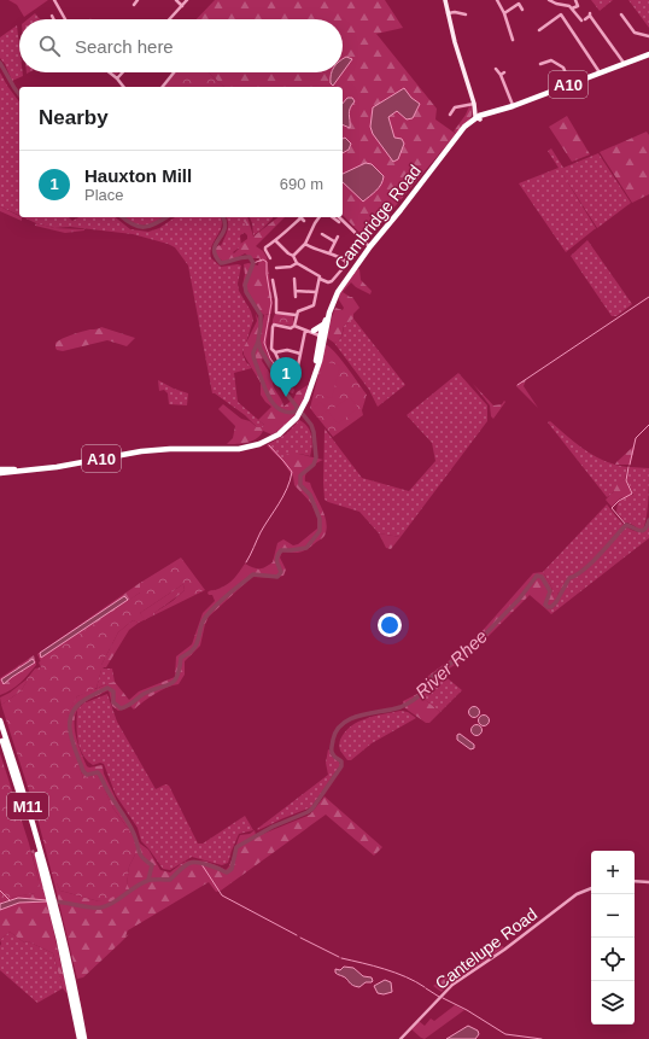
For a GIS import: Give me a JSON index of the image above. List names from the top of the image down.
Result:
{
  "streets": {
    "highway": ["A10", "Cambridge Road", "M11"],
    "street": ["Cantelupe Road"]
  },
  "crossings": [
    ["A10", "Cambridge Road"]
  ],
  "water": ["River Rhee"],
  "page": {
    "search": "Search here",
    "heading": "Nearby",
    "list": [
      {
        "mark": "1",
        "name": "Hauxton Mill",
        "note": "Place",
        "value": "690 m"
      }
    ],
    "pins": "1",
    "map_buttons": ["+", "−"]
  }
}
